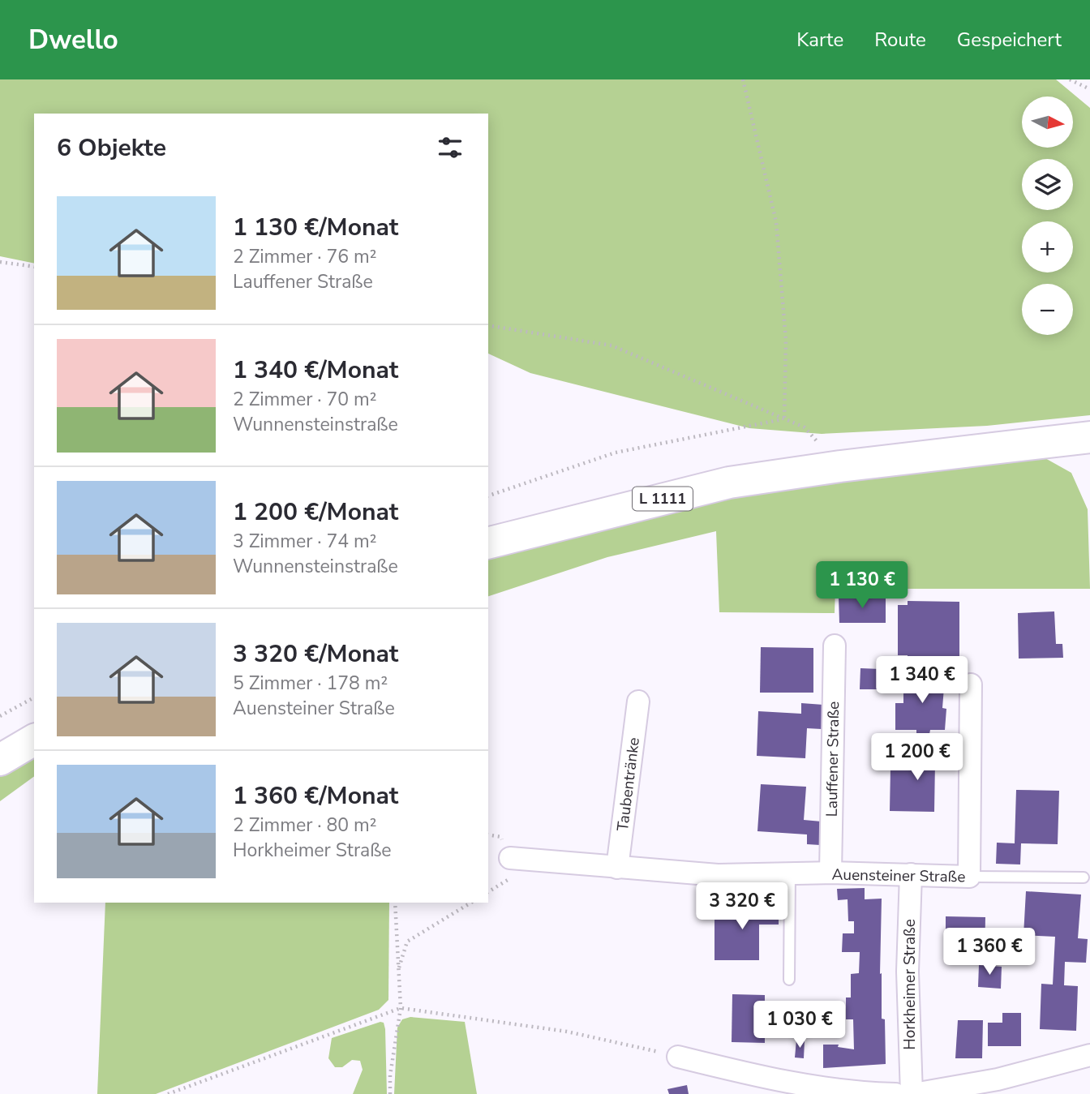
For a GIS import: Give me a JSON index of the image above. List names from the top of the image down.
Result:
{
  "streets": {
    "main road": ["L 1111"],
    "street": [
      "Lauffener Straße",
      "Taubentränke",
      "Auensteiner Straße",
      "Horkheimer Straße"
    ]
  },
  "crossings": [
    ["Lauffener Straße", "Auensteiner Straße"],
    ["Taubentränke", "Auensteiner Straße"],
    ["Auensteiner Straße", "Horkheimer Straße"]
  ],
  "north": "right",
  "page": {
    "header": "Dwello",
    "nav": ["Karte", "Route", "Gespeichert"],
    "map_buttons": ["+", "−"],
    "heading": "6 Objekte",
    "list": [
      {
        "name": "1 130 €/Monat",
        "note": "2 Zimmer · 76 m² · Lauffener Straße"
      },
      {
        "name": "1 340 €/Monat",
        "note": "2 Zimmer · 70 m² · Wunnensteinstraße"
      },
      {
        "name": "1 200 €/Monat",
        "note": "3 Zimmer · 74 m² · Wunnensteinstraße"
      },
      {
        "name": "3 320 €/Monat",
        "note": "5 Zimmer · 178 m² · Auensteiner Straße"
      },
      {
        "name": "1 360 €/Monat",
        "note": "2 Zimmer · 80 m² · Horkheimer Straße"
      }
    ],
    "price": [
      "1 130 €",
      "1 340 €",
      "1 200 €",
      "3 320 €",
      "1 360 €",
      "1 030 €"
    ]
  }
}
